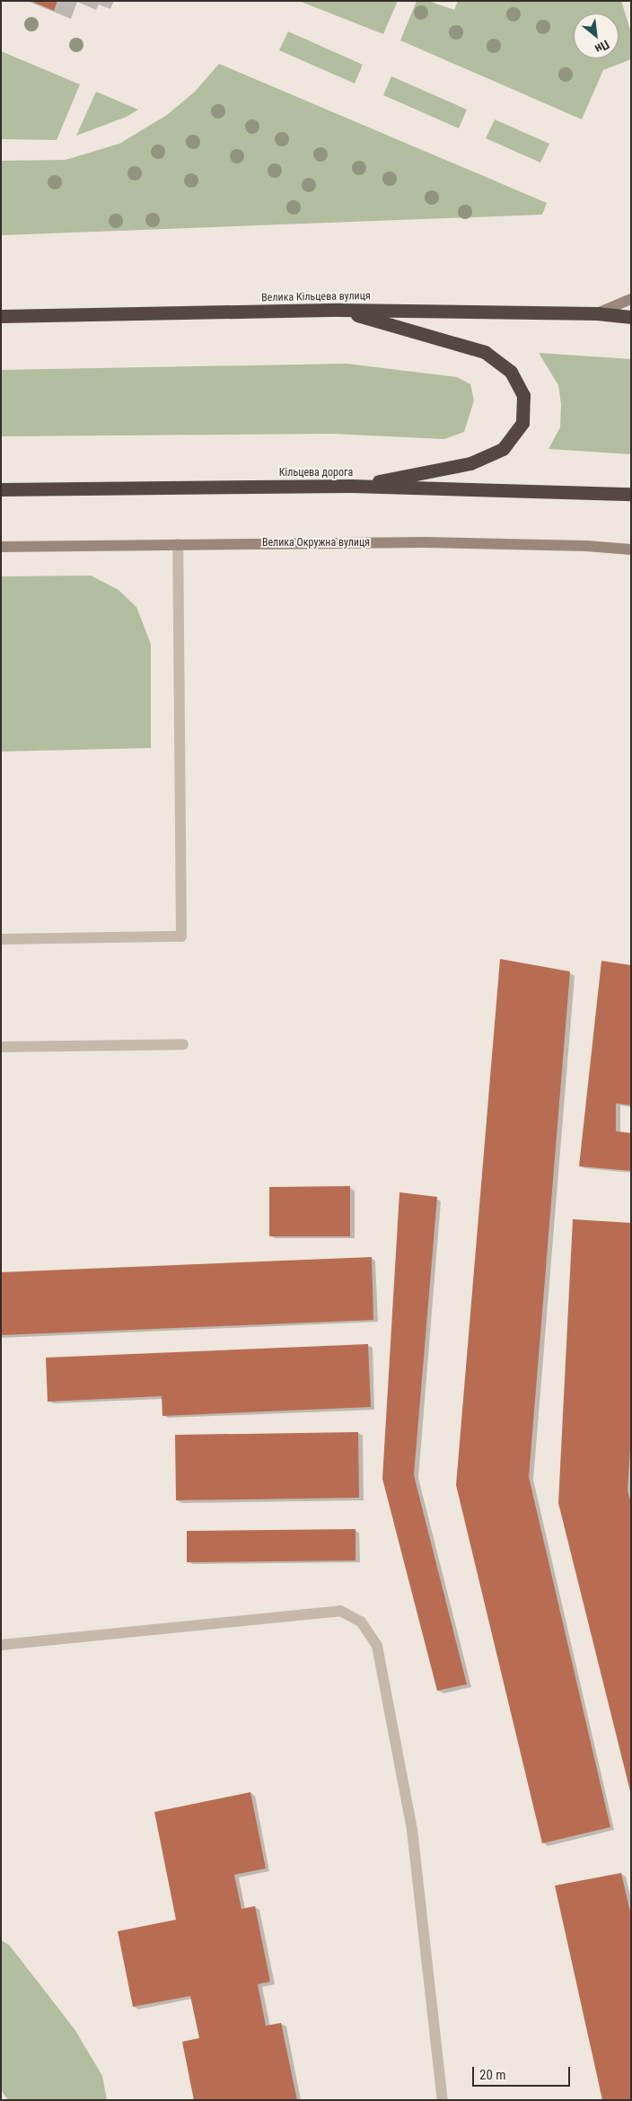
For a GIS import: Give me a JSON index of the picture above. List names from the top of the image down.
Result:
{
  "streets": {
    "highway": ["Велика Кільцева вулиця", "Кільцева дорога"],
    "street": ["Велика Окружна вулиця"]
  },
  "scale_bar": "20 m",
  "north": "bottom right"
}
